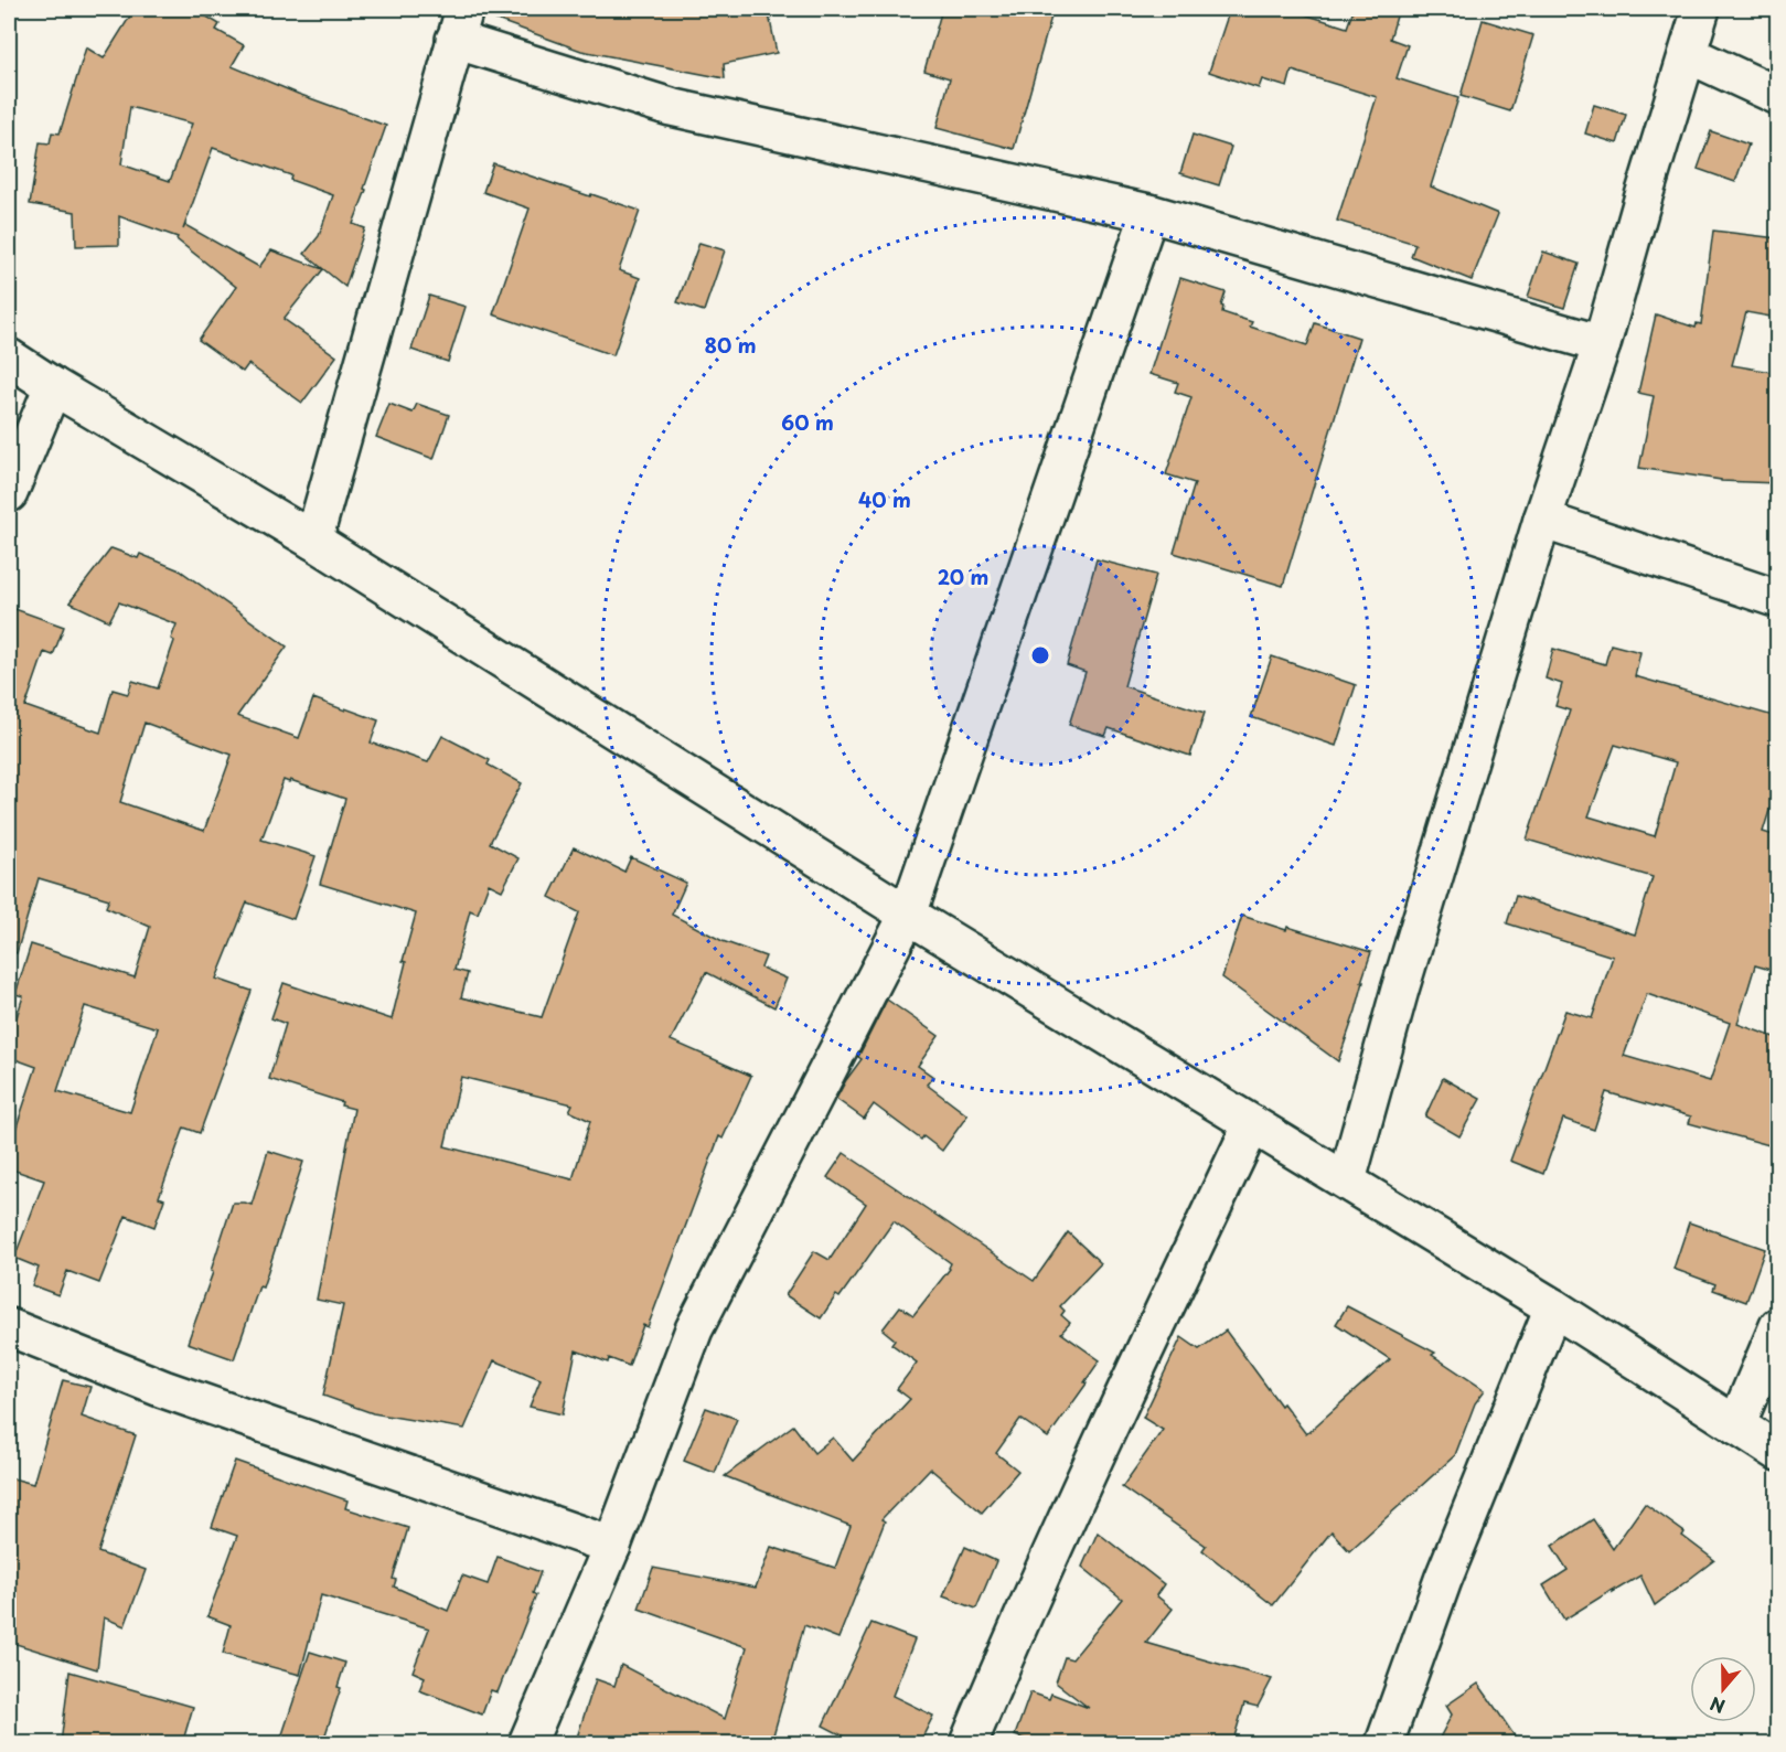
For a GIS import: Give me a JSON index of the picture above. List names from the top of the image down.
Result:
{
  "north": "bottom",
  "rings": [
    "80 m",
    "60 m",
    "40 m",
    "20 m"
  ]
}
